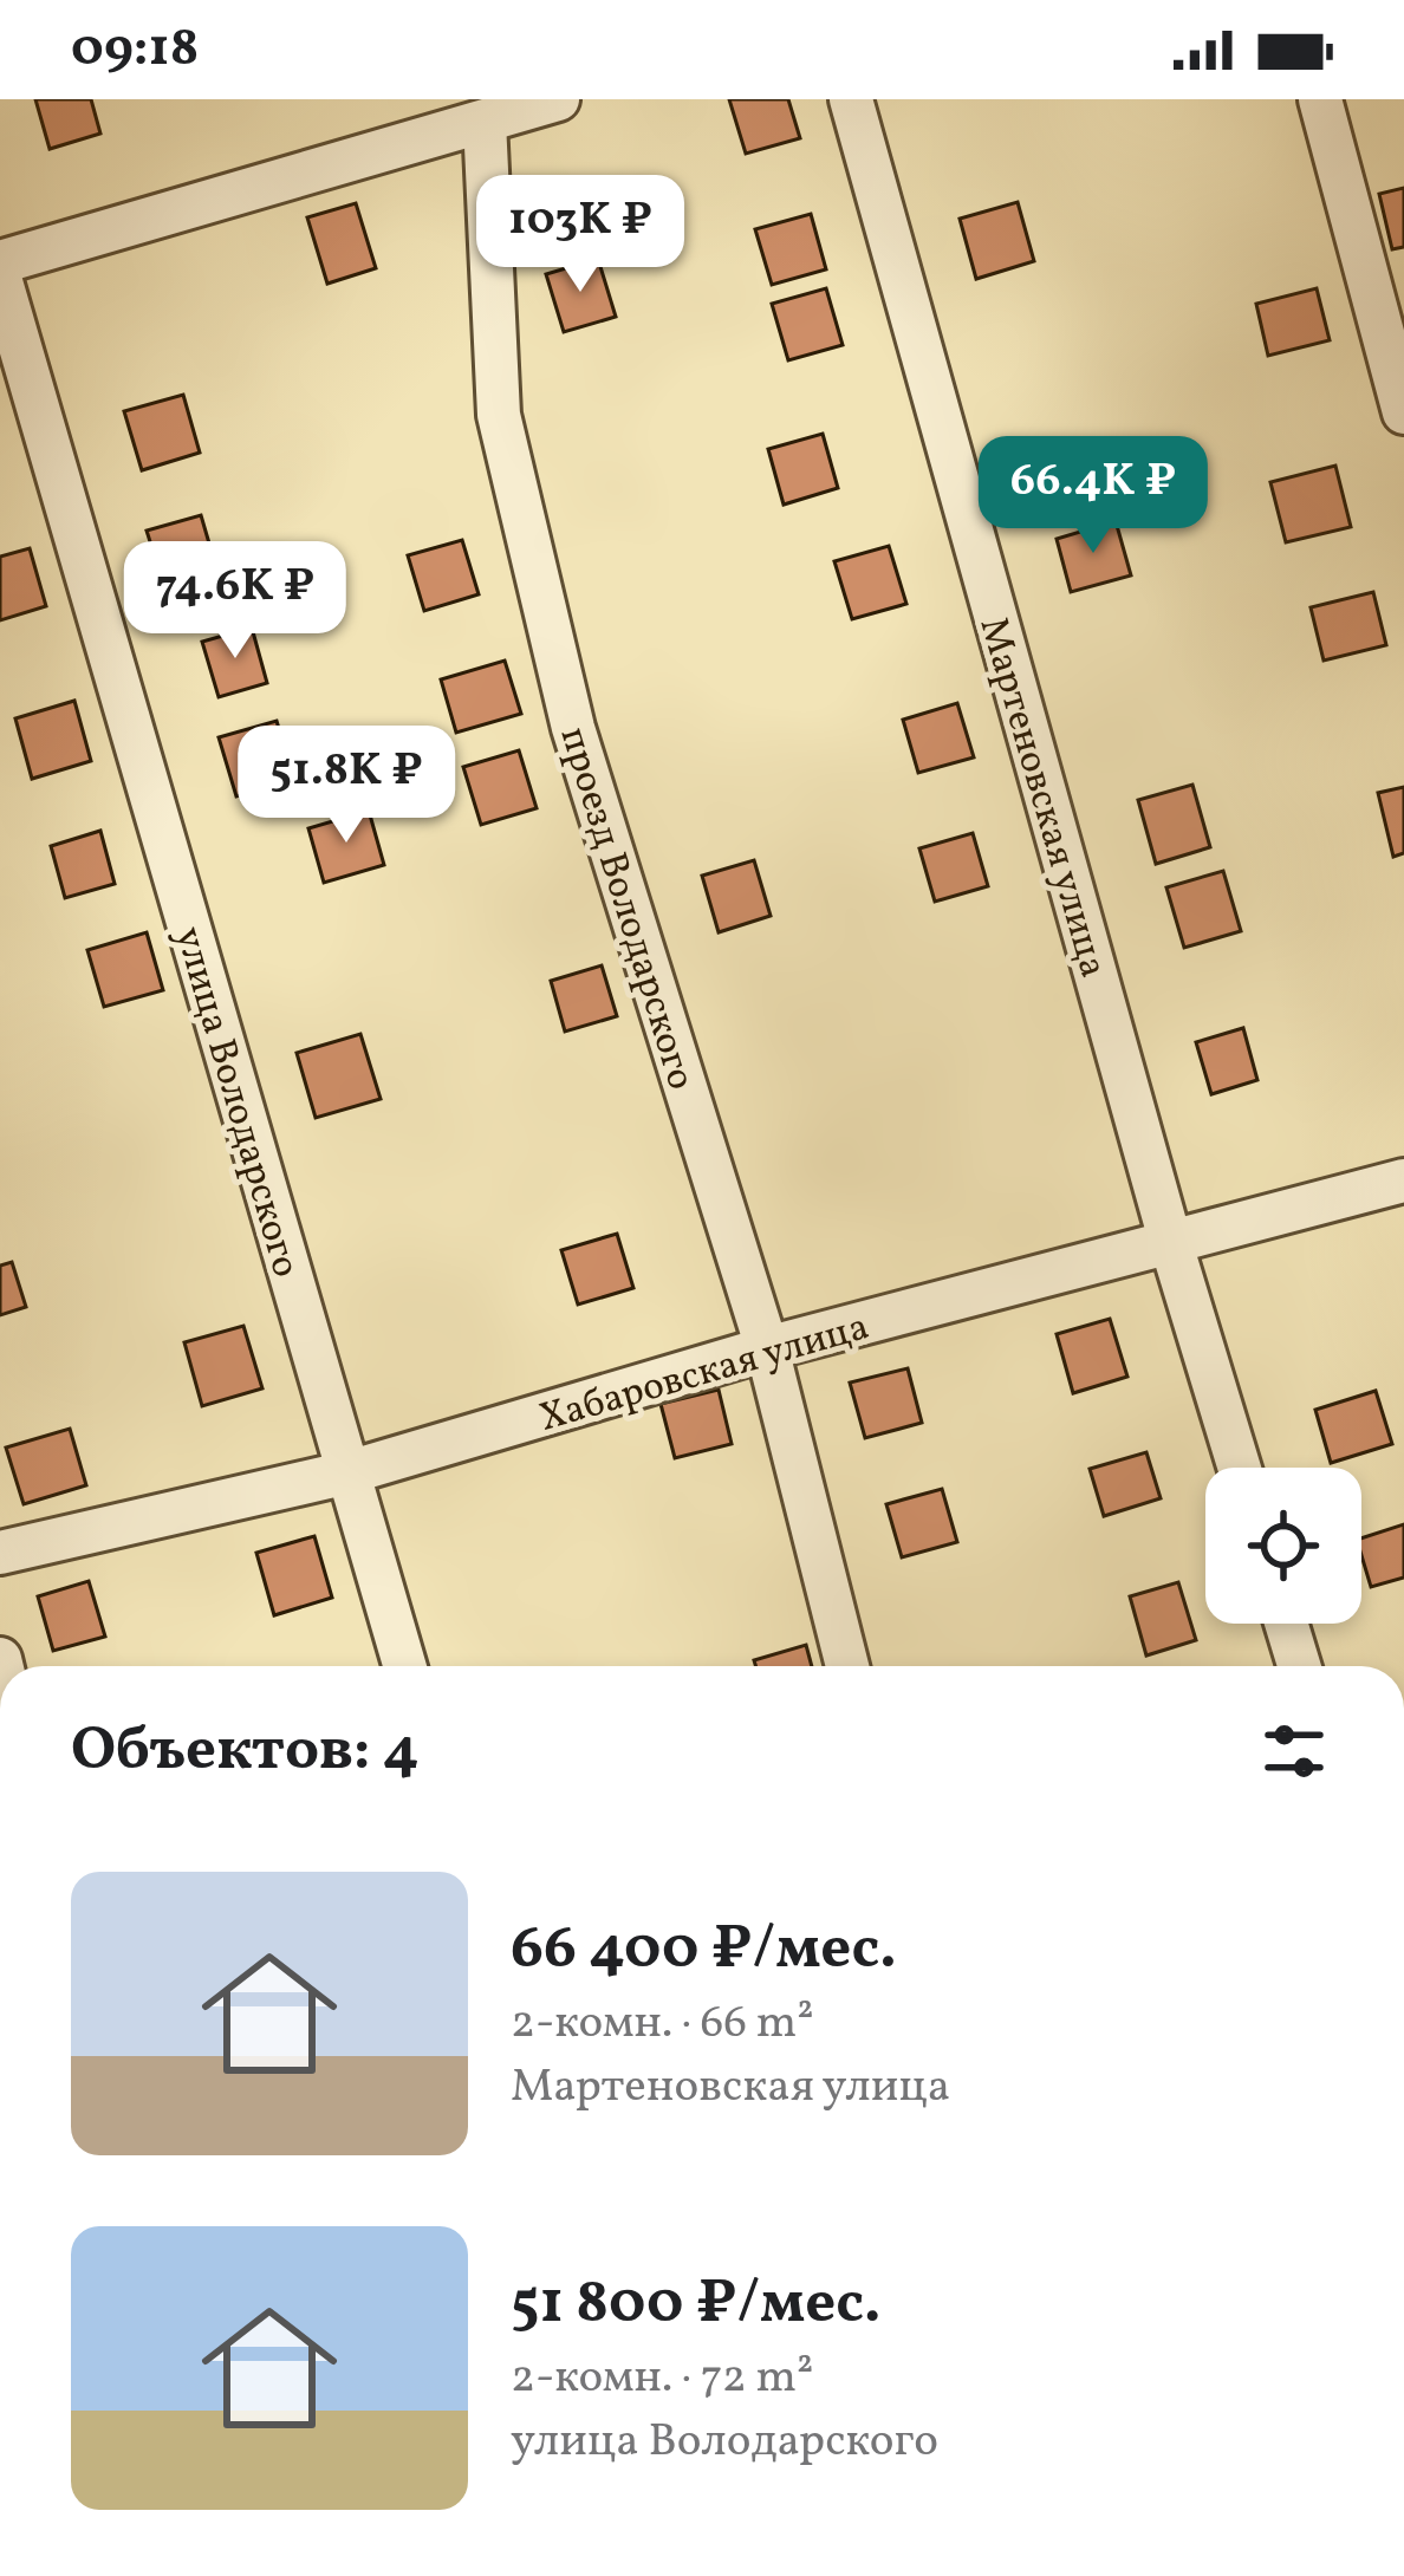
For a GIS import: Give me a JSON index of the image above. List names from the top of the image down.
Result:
{
  "streets": {
    "street": [
      "Мартеновская улица",
      "проезд Володарского",
      "улица Володарского",
      "Хабаровская улица"
    ]
  },
  "crossings": [
    ["Мартеновская улица", "Хабаровская улица"],
    ["проезд Володарского", "Хабаровская улица"],
    ["улица Володарского", "Хабаровская улица"]
  ],
  "page": {
    "status": "09:18",
    "price": [
      "103K ₽",
      "66.4K ₽",
      "74.6K ₽",
      "51.8K ₽"
    ],
    "heading": "Объектов: 4",
    "list": [
      {
        "name": "66 400 ₽/мес.",
        "note": "2-комн. · 66 m² · Мартеновская улица"
      },
      {
        "name": "51 800 ₽/мес.",
        "note": "2-комн. · 72 m² · улица Володарского"
      }
    ]
  }
}
